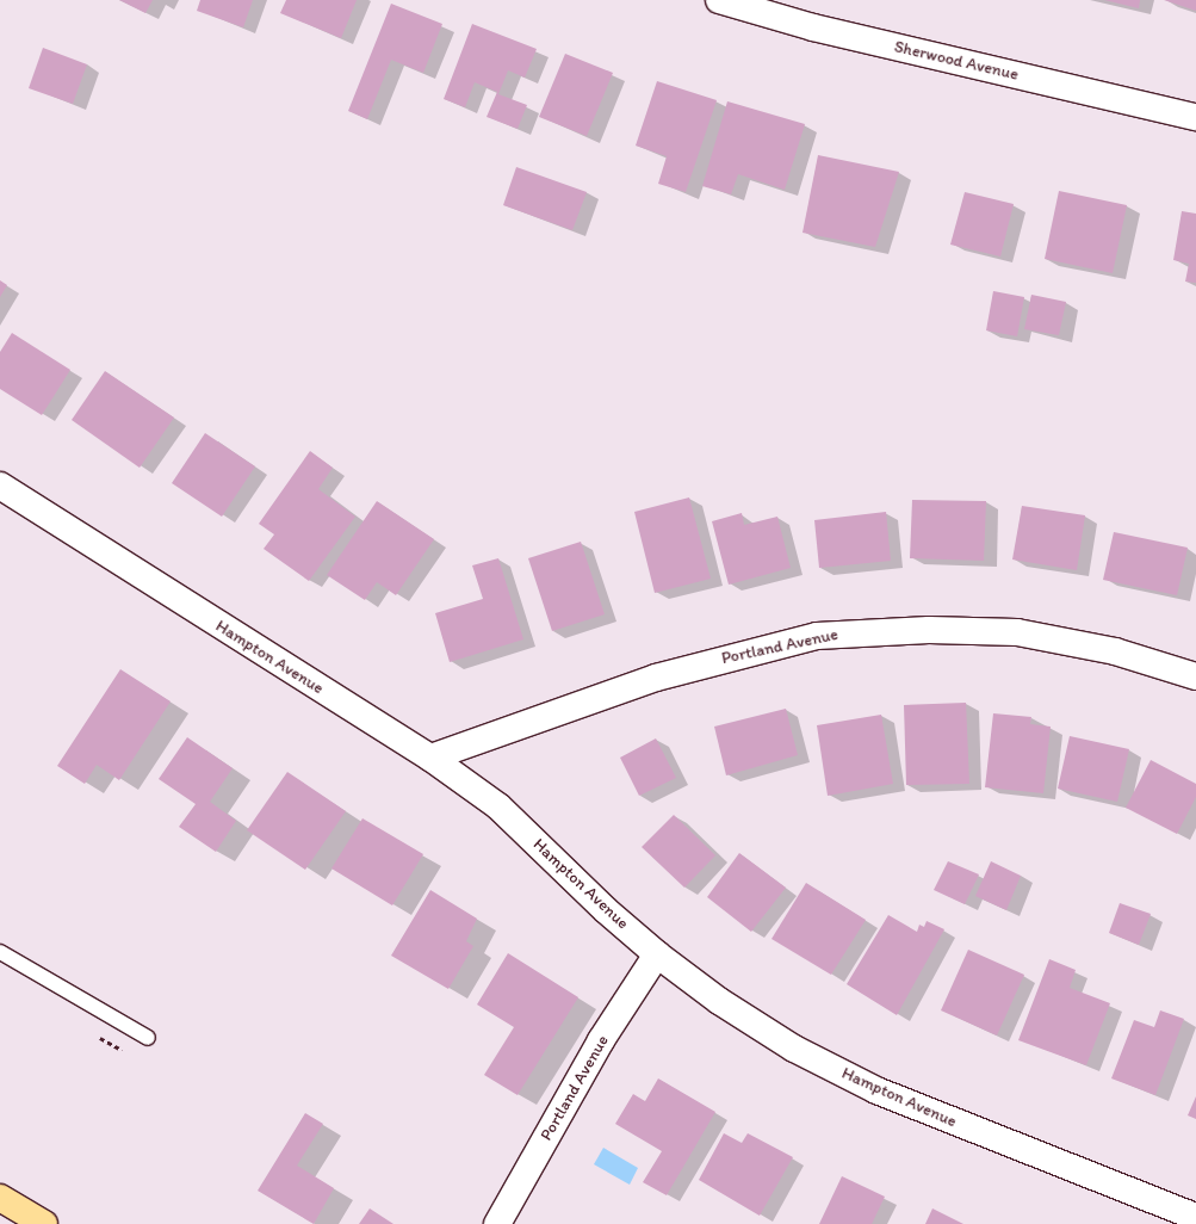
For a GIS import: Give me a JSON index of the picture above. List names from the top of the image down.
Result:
{
  "streets": {
    "street": ["Sherwood Avenue", "Portland Avenue", "Hampton Avenue"]
  },
  "crossings": [
    ["Portland Avenue", "Hampton Avenue"]
  ]
}
